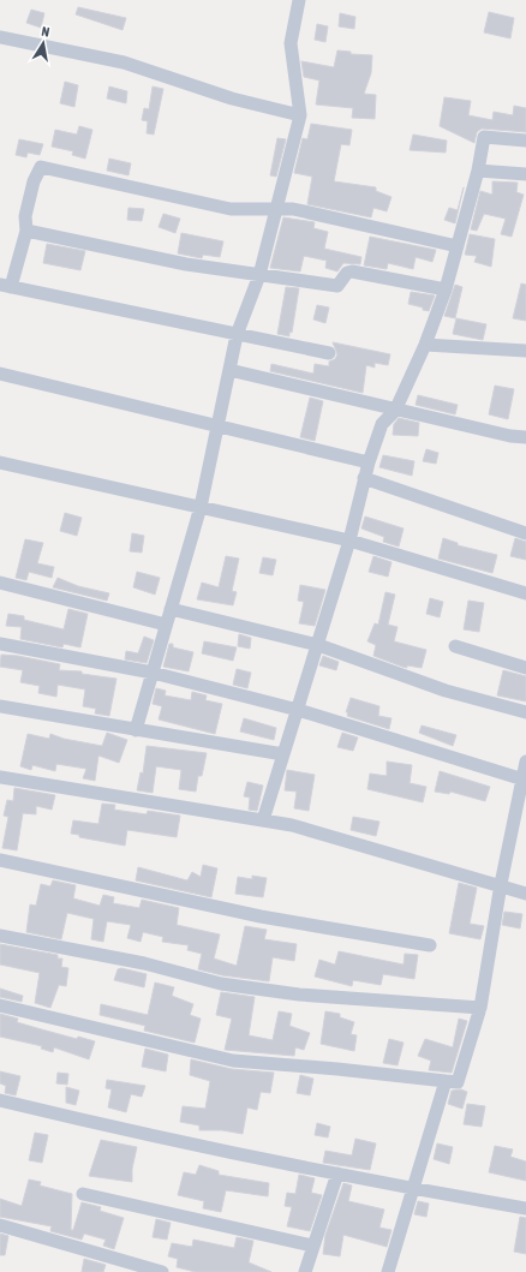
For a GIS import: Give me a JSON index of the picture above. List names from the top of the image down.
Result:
{
  "north": "top"
}
